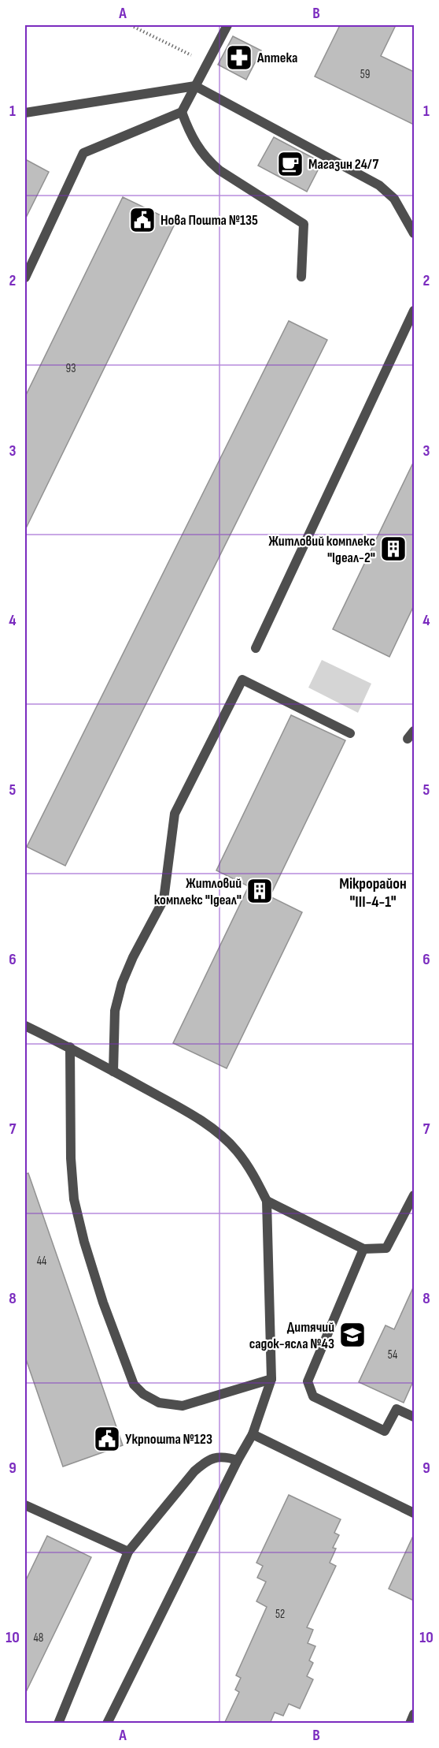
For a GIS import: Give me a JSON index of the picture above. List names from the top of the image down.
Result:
{
  "districts": ["Мікрорайон \"ІІІ-4-1\""],
  "places": {
    "pharmacy": ["Аптека"],
    "cafe": ["Магазин 24/7"],
    "public building": ["Нова Пошта №135", "Укрпошта №123"],
    "building": ["Житловий комплекс \"Ідеал-2\"", "Житловий комплекс \"Ідеал\""],
    "school or university": ["Дитячий садок-ясла №43"]
  },
  "house_numbers": [
    "59",
    "93",
    "44",
    "54",
    "52",
    "48"
  ],
  "grid": {
    "columns": ["A", "B"],
    "rows": [
      "1",
      "2",
      "3",
      "4",
      "5",
      "6",
      "7",
      "8",
      "9",
      "10"
    ]
  }
}
